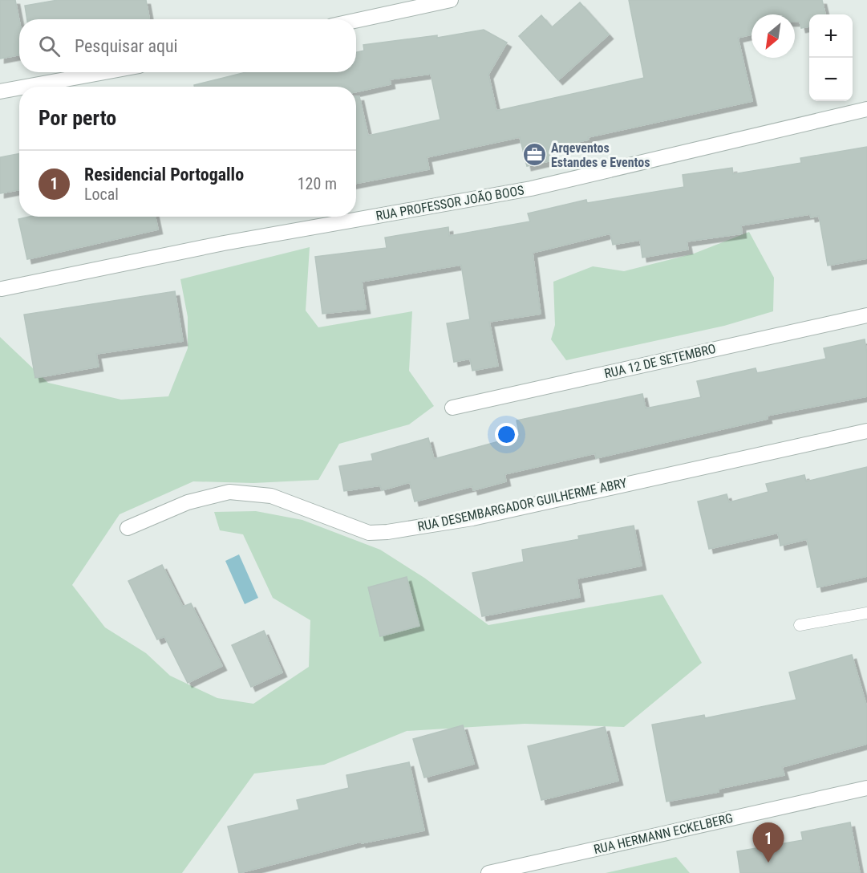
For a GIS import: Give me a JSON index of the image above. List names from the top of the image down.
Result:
{
  "streets": {
    "street": [
      "RUA PROFESSOR JOÃO BOOS",
      "RUA 12 DE SETEMBRO",
      "RUA DESEMBARGADOR GUILHERME ABRY",
      "RUA HERMANN ECKELBERG"
    ]
  },
  "places": {
    "office": ["Arqeventos Estandes e Eventos"]
  },
  "north": "bottom left",
  "page": {
    "map_buttons": ["+", "−"],
    "search": "Pesquisar aqui",
    "heading": "Por perto",
    "list": [
      {
        "mark": "1",
        "name": "Residencial Portogallo",
        "note": "Local",
        "value": "120 m"
      }
    ],
    "pins": "1"
  }
}
